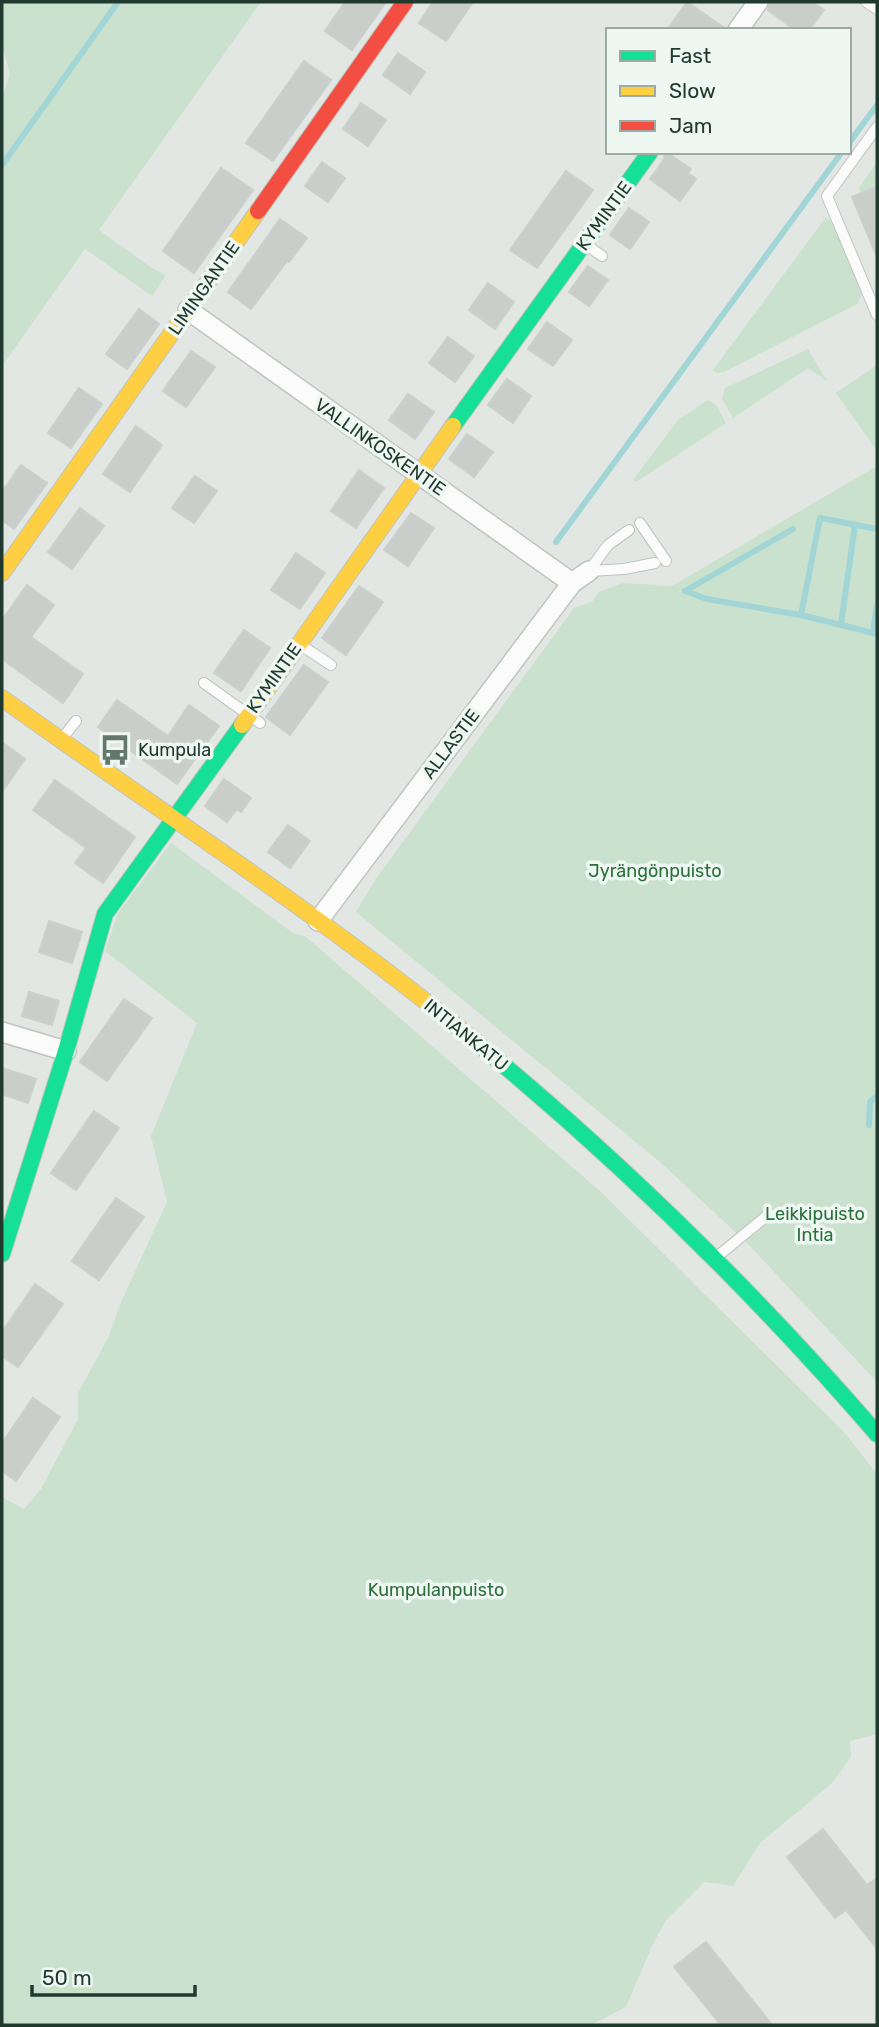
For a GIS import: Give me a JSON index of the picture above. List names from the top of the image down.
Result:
{
  "streets": {
    "street": [
      "KYMINTIE",
      "LIMINGANTIE",
      "VALLINKOSKENTIE",
      "ALLASTIE",
      "INTIANKATU"
    ]
  },
  "crossings": [
    ["KYMINTIE", "VALLINKOSKENTIE"],
    ["KYMINTIE", "INTIANKATU"],
    ["LIMINGANTIE", "VALLINKOSKENTIE"],
    ["VALLINKOSKENTIE", "ALLASTIE"],
    ["ALLASTIE", "INTIANKATU"]
  ],
  "parks": ["Jyrängönpuisto", "Leikkipuisto Intia", "Kumpulanpuisto"],
  "places": {
    "bus stop": ["Kumpula"]
  },
  "legend": ["Fast", "Slow", "Jam"],
  "scale_bar": "50 m"
}
